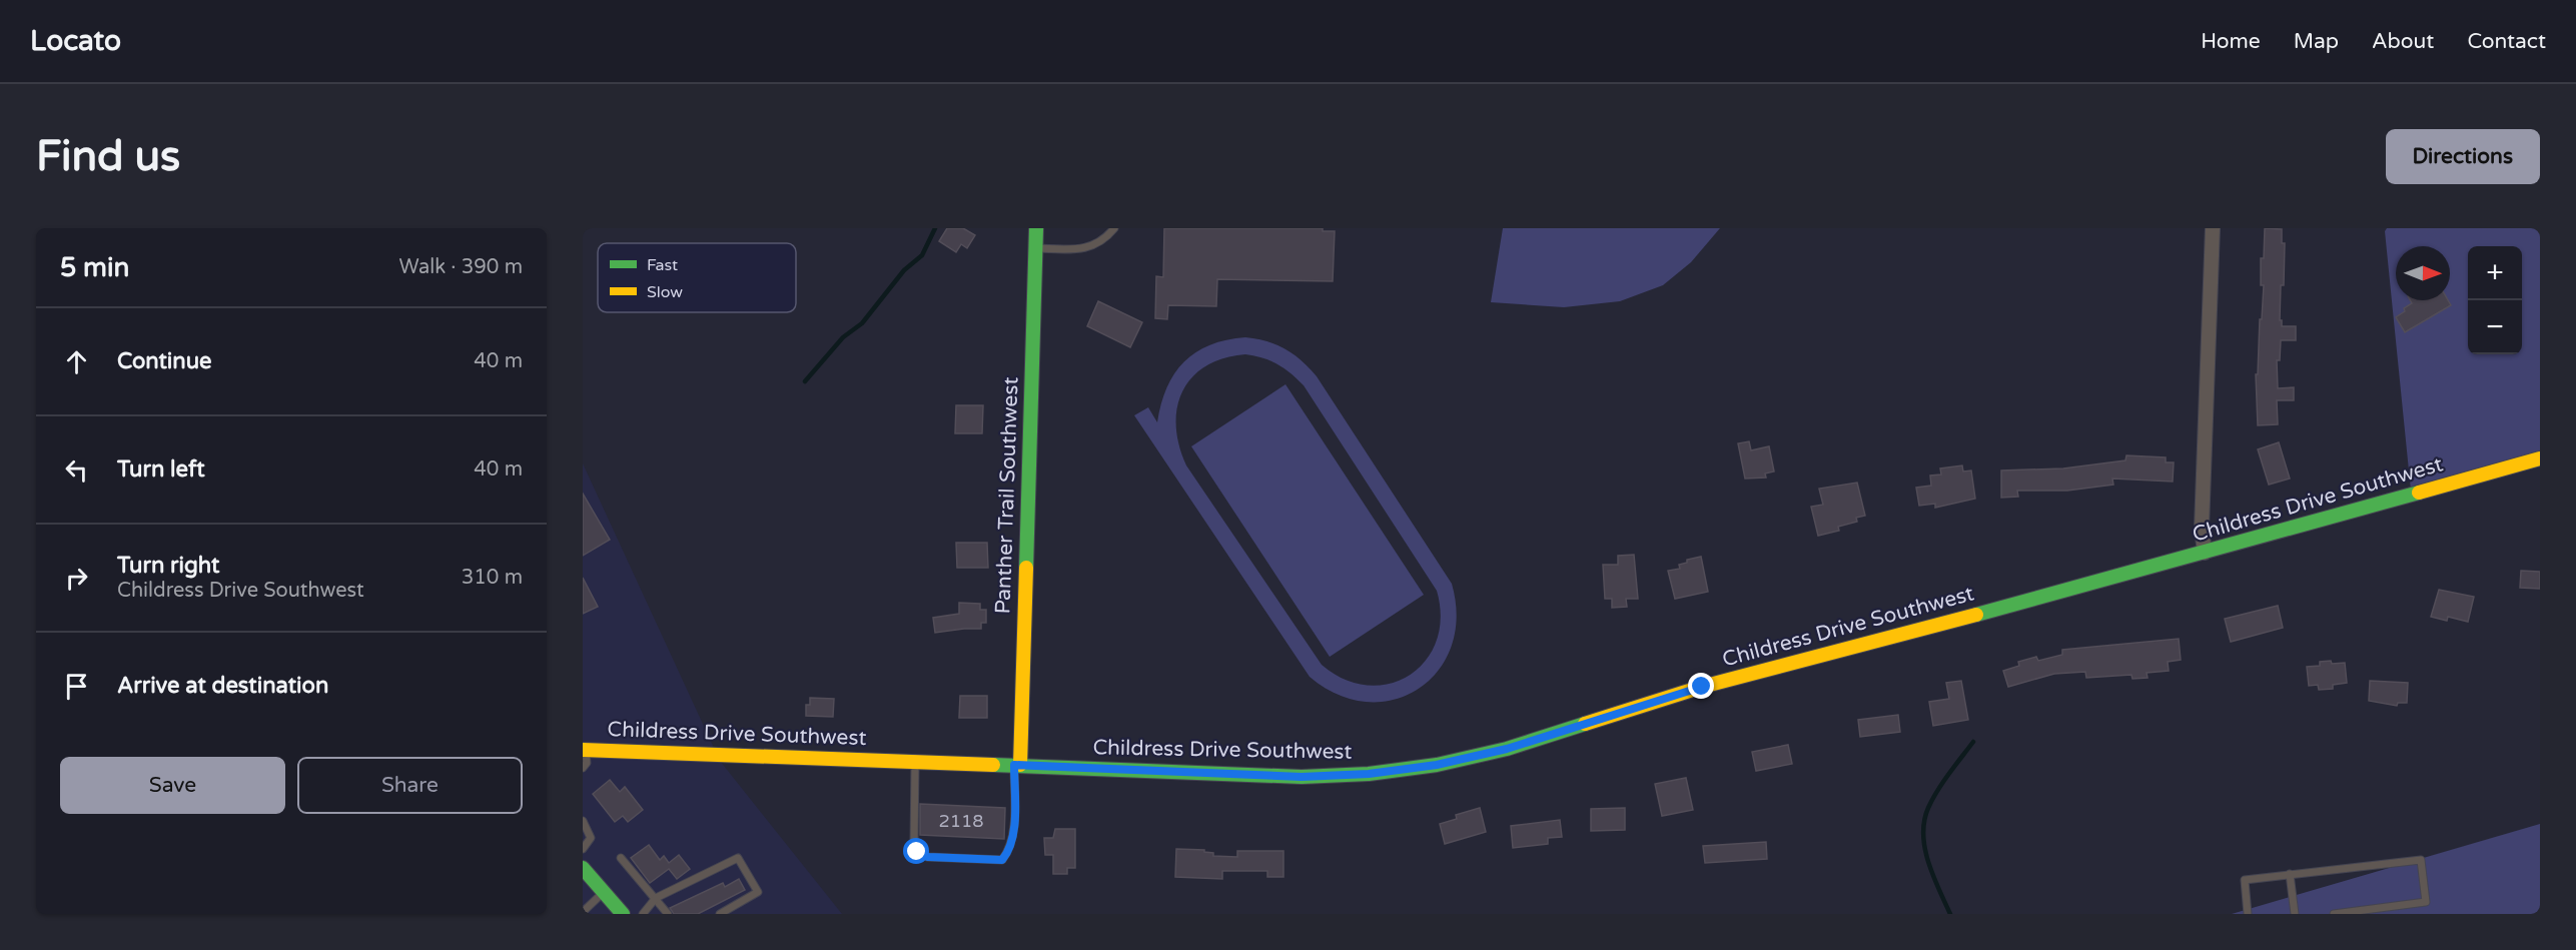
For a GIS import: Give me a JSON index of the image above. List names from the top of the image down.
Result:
{
  "streets": {
    "street": ["Panther Trail Southwest", "Childress Drive Southwest"]
  },
  "crossings": [
    ["Panther Trail Southwest", "Childress Drive Southwest"]
  ],
  "house_numbers": ["2118"],
  "legend": ["Fast", "Slow"],
  "north": "right",
  "page": {
    "header": "Locato",
    "nav": [
      "Home",
      "Map",
      "About",
      "Contact"
    ],
    "buttons": [
      "Directions",
      ["Save", "Share"]
    ],
    "title": "Find us",
    "heading": ["5 min", "Walk · 390 m"],
    "map_buttons": ["+", "−"],
    "list": [
      ["Continue", "40 m"],
      ["Turn left", "40 m"],
      ["Turn right", "Childress Drive Southwest", "310 m"],
      "Arrive at destination"
    ]
  }
}
